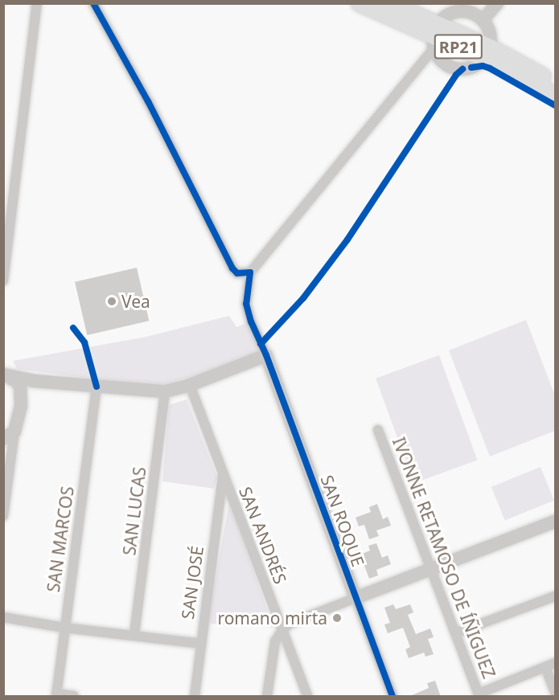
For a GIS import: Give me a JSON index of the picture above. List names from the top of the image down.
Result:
{
  "streets": {
    "main road": ["RP21"],
    "street": [
      "SAN LUCAS",
      "SAN ROQUE",
      "SAN ANDRÉS",
      "SAN MARCOS",
      "IVONNE RETAMOSO DE ÍÑIGUEZ",
      "SAN JOSÉ"
    ]
  },
  "crossings": [
    ["SAN ANDRÉS", "SAN JOSÉ"]
  ],
  "places": ["Vea", "romano mirta"]
}
